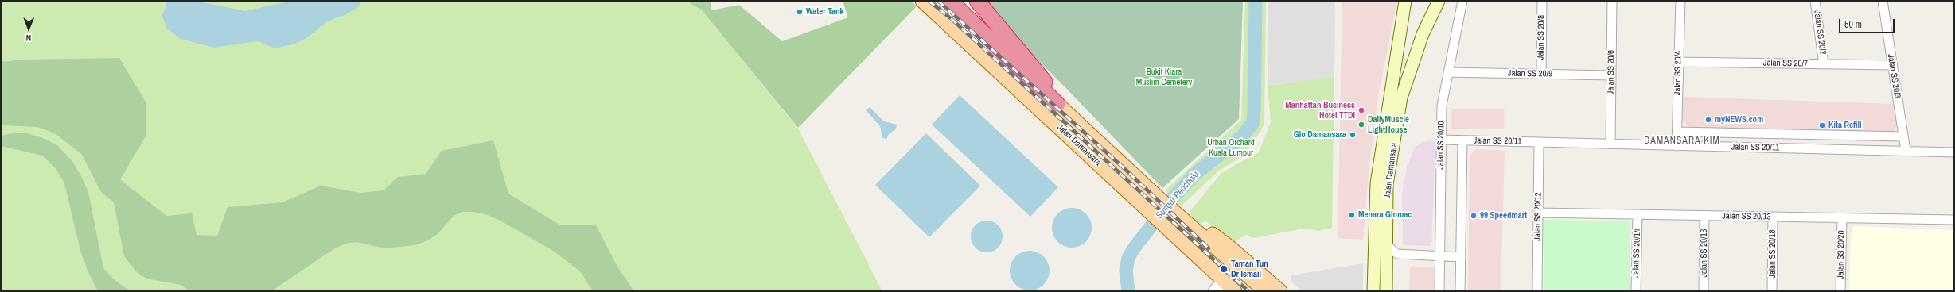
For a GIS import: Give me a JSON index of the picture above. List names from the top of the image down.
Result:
{
  "streets": {
    "main road": ["Jalan Damansara"],
    "street": [
      "Jalan SS 20/2",
      "Jalan SS 20/8",
      "Jalan SS 20/7",
      "Jalan SS 20/6",
      "Jalan SS 20/4",
      "Jalan SS 20/9",
      "Jalan SS 20/3",
      "Jalan SS 20/11",
      "Jalan SS 20/10",
      "Jalan SS 20/12",
      "Jalan SS 20/13",
      "Jalan SS 20/14",
      "Jalan SS 20/16",
      "Jalan SS 20/18",
      "Jalan SS 20/20"
    ]
  },
  "crossings": [
    ["Jalan SS 20/2", "Jalan SS 20/7"],
    ["Jalan SS 20/8", "Jalan SS 20/9"],
    ["Jalan SS 20/7", "Jalan SS 20/4"],
    ["Jalan SS 20/7", "Jalan SS 20/3"],
    ["Jalan SS 20/6", "Jalan SS 20/9"],
    ["Jalan SS 20/6", "Jalan SS 20/11"],
    ["Jalan SS 20/4", "Jalan SS 20/11"],
    ["Jalan SS 20/9", "Jalan SS 20/10"],
    ["Jalan SS 20/3", "Jalan SS 20/11"],
    ["Jalan SS 20/11", "Jalan SS 20/10"],
    ["Jalan SS 20/11", "Jalan SS 20/12"],
    ["Jalan SS 20/12", "Jalan SS 20/13"],
    ["Jalan SS 20/13", "Jalan SS 20/14"],
    ["Jalan SS 20/13", "Jalan SS 20/16"],
    ["Jalan SS 20/13", "Jalan SS 20/18"],
    ["Jalan SS 20/13", "Jalan SS 20/20"]
  ],
  "districts": ["DAMANSARA KIM"],
  "water": ["Sungai Penchala"],
  "parks": ["Bukit Kiara Muslim Cemetery", "Urban Orchard Kuala Lumpur"],
  "places": [
    "Water Tank",
    "Manhattan Business Hotel TTDI",
    "myNEWS.com",
    "DailyMuscle LightHouse",
    "Kita Refill",
    "Glo Damansara",
    "Menara Glomac",
    "99 Speedmart",
    "Taman Tun Dr Ismail"
  ],
  "scale_bar": "50 m",
  "north": "bottom"
}
